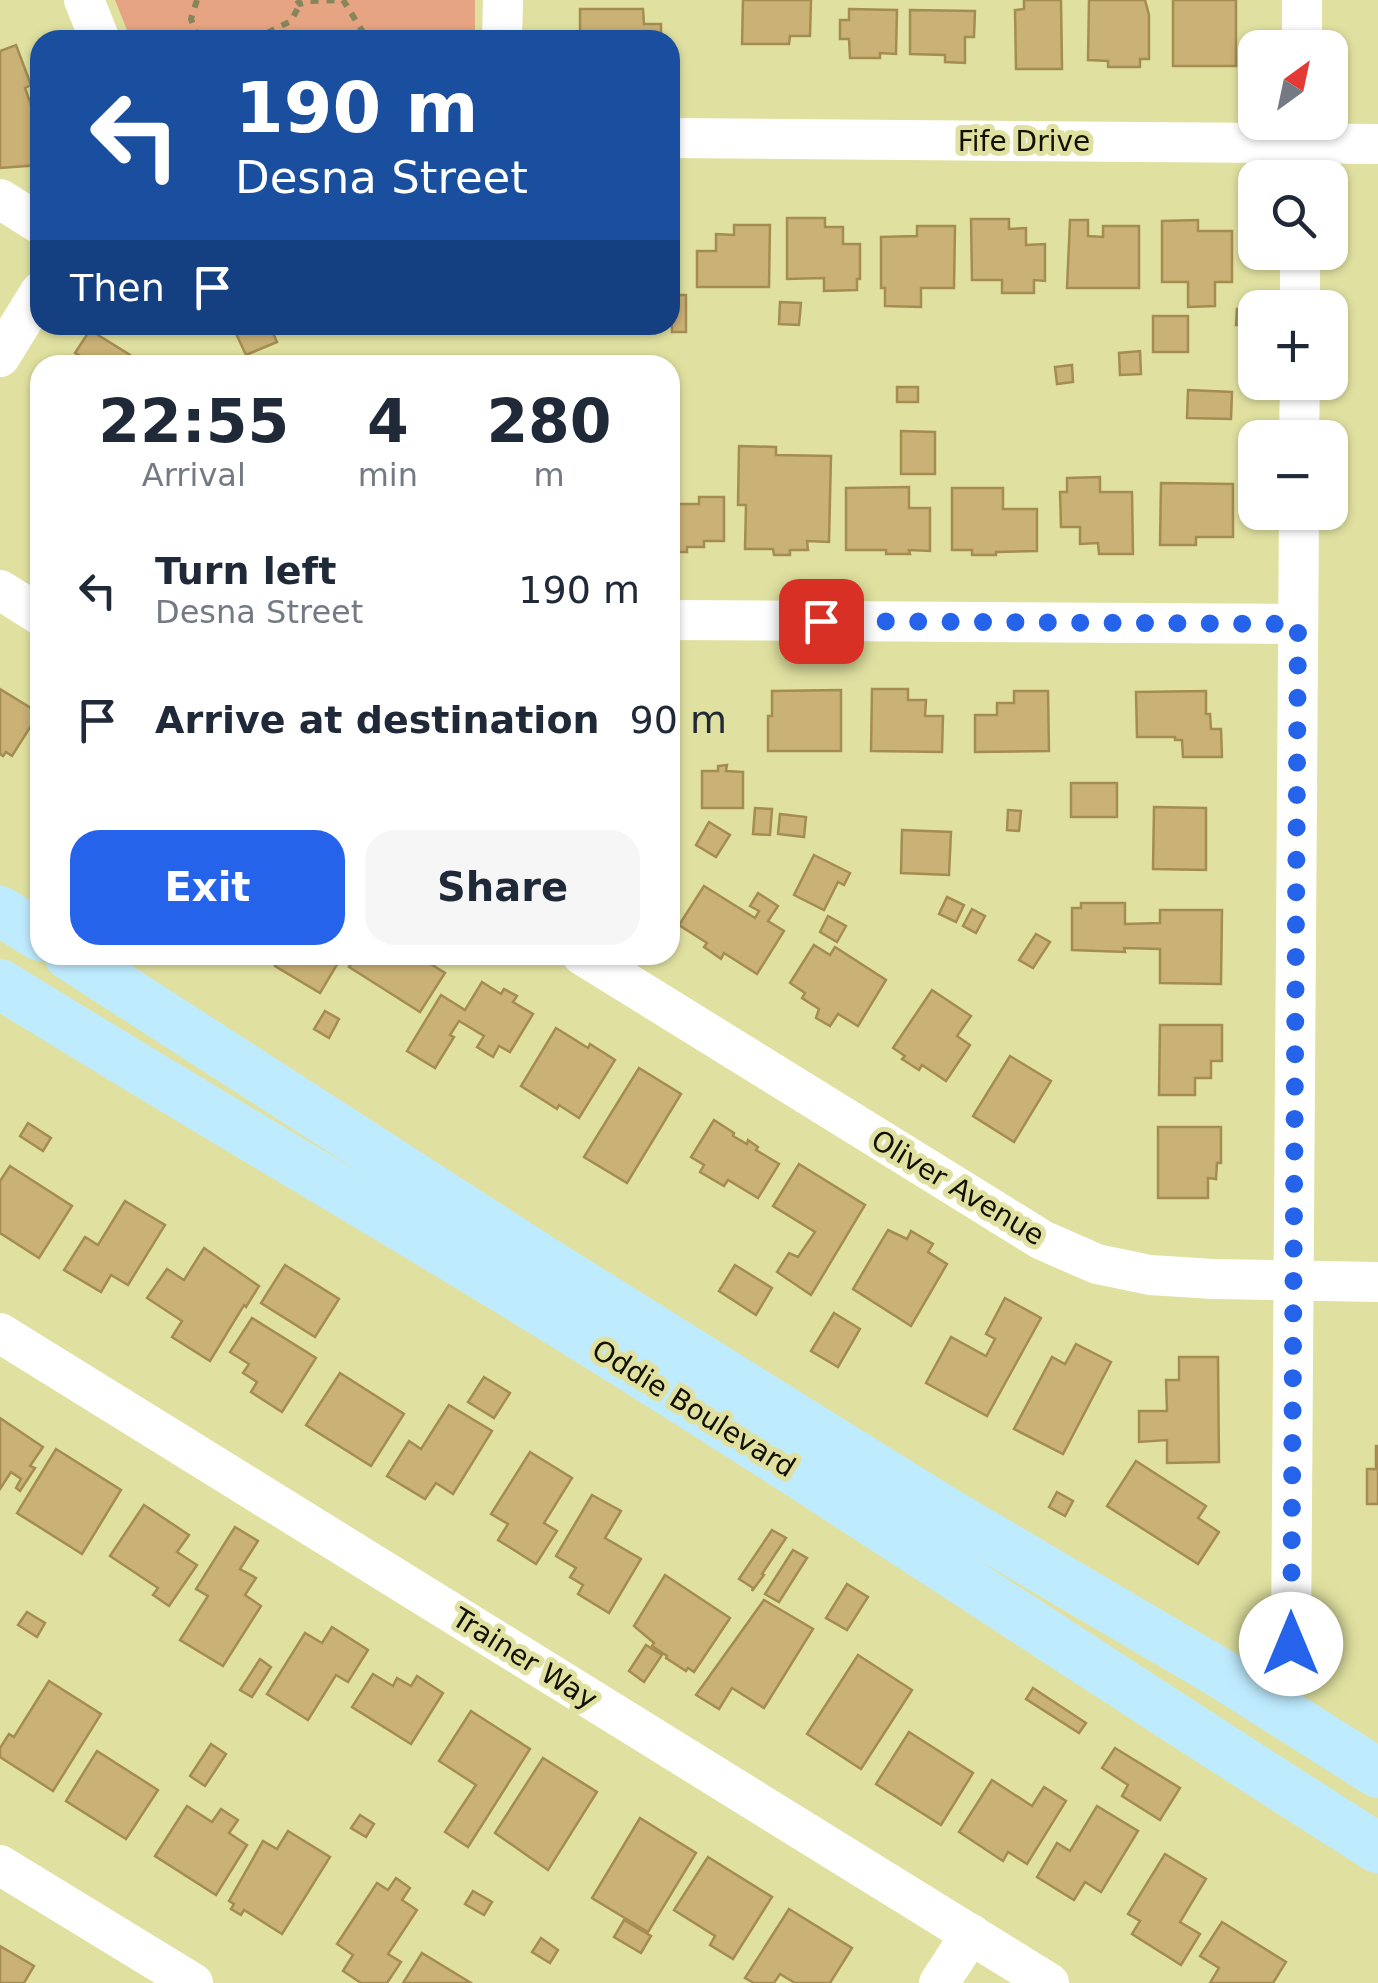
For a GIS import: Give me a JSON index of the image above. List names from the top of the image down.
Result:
{
  "streets": {
    "main road": ["Oddie Boulevard"],
    "street": ["Fife Drive", "Oliver Avenue", "Trainer Way"]
  },
  "north": "top right",
  "page": {
    "map_buttons": ["+", "−"],
    "turn": ["190 m", "Desna Street"],
    "then": "Then",
    "eta": [
      "22:55",
      "Arrival",
      "4",
      "min",
      "280",
      "m"
    ],
    "list": [
      {
        "name": "Turn left",
        "note": "Desna Street",
        "value": "190 m"
      },
      {
        "name": "Arrive at destination",
        "value": "90 m"
      }
    ],
    "buttons": ["Exit", "Share"]
  }
}
